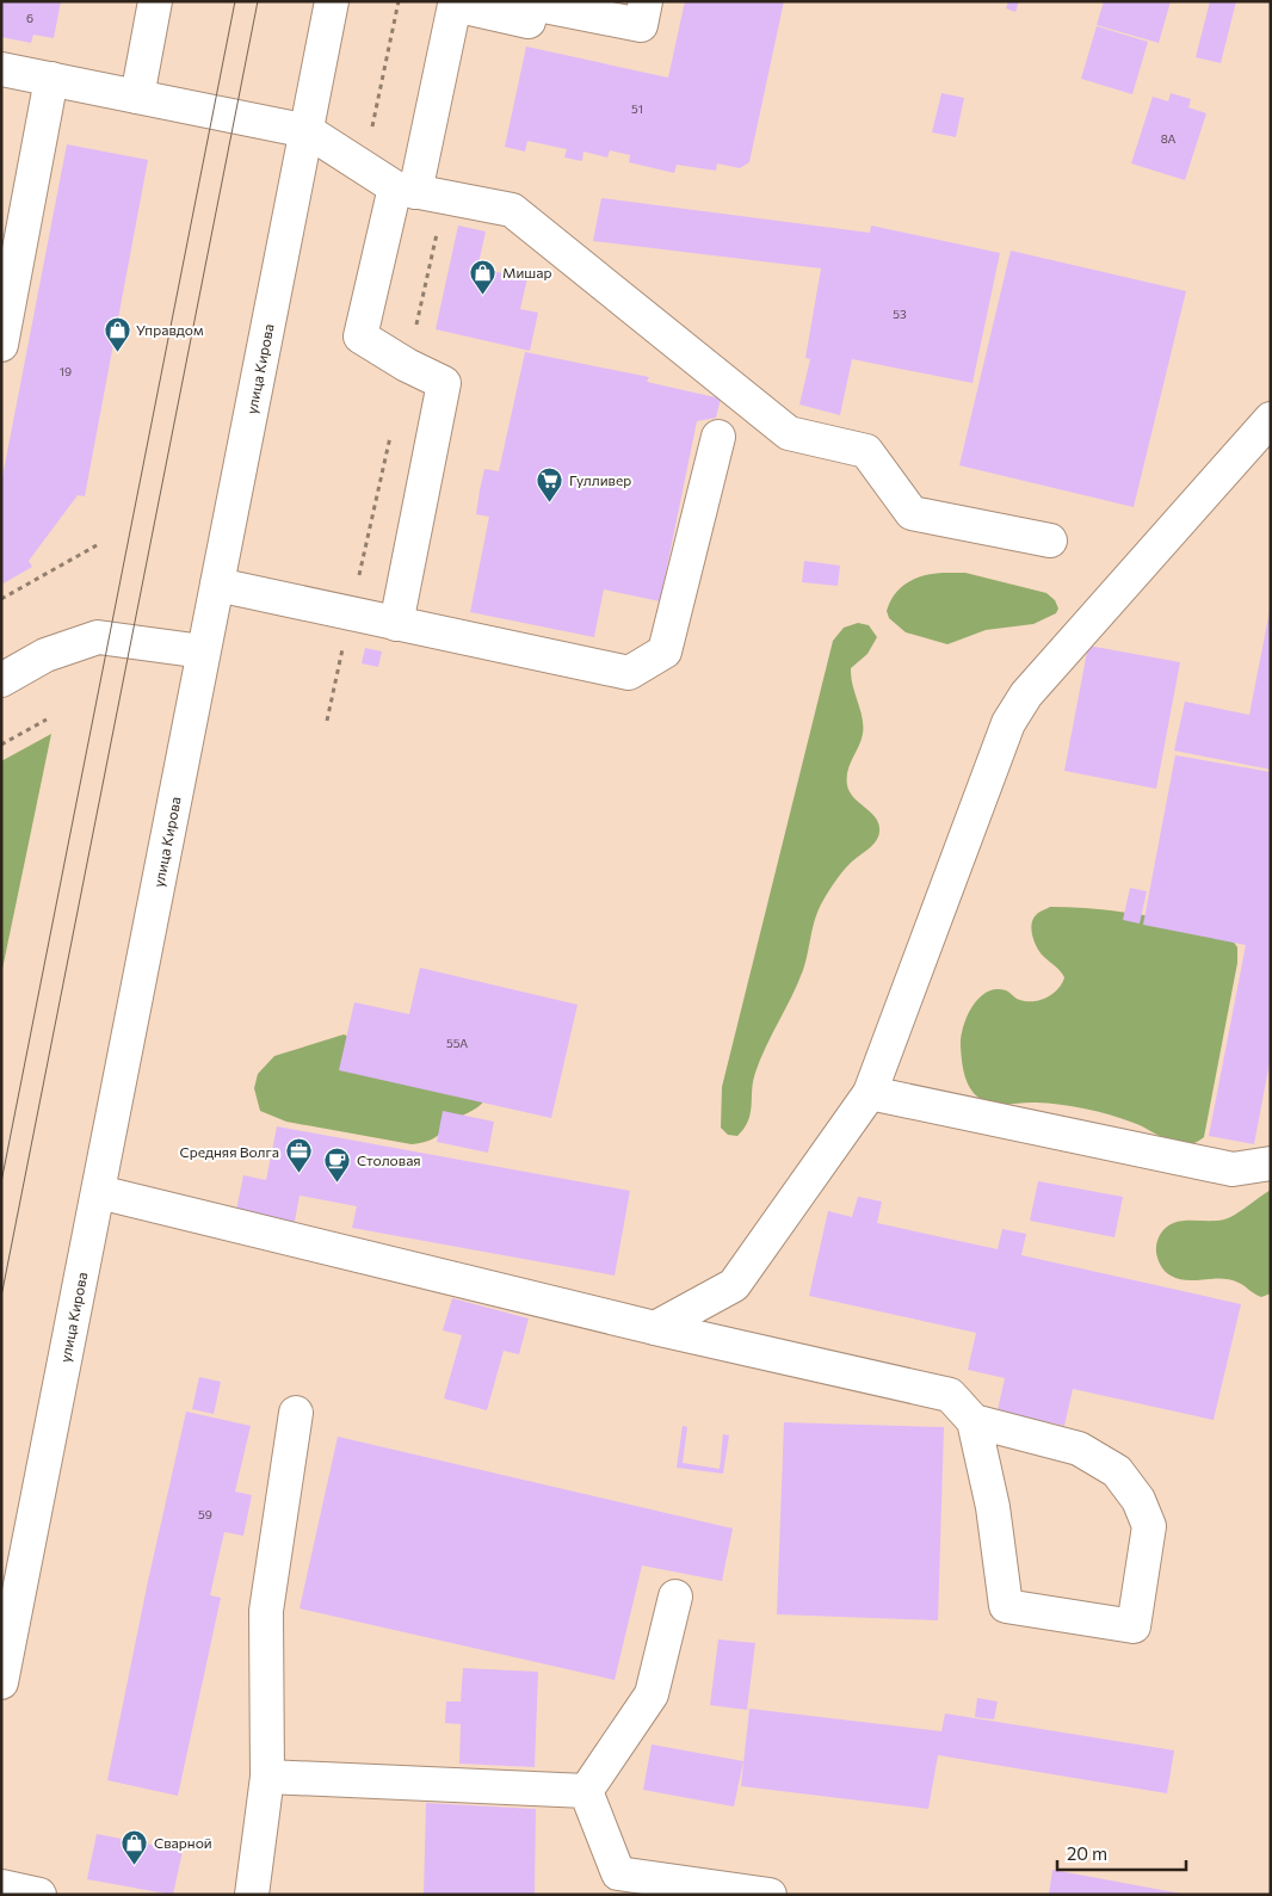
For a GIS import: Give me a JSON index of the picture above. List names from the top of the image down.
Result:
{
  "streets": {
    "main road": ["улица Кирова"]
  },
  "places": {
    "shop": ["Мишар", "Управдом", "Сварной"],
    "supermarket": ["Гулливер"],
    "office": ["Средняя Волга"],
    "cafe": ["Столовая"]
  },
  "house_numbers": [
    "6",
    "51",
    "8А",
    "53",
    "19",
    "55А",
    "59"
  ],
  "scale_bar": "20 m"
}
